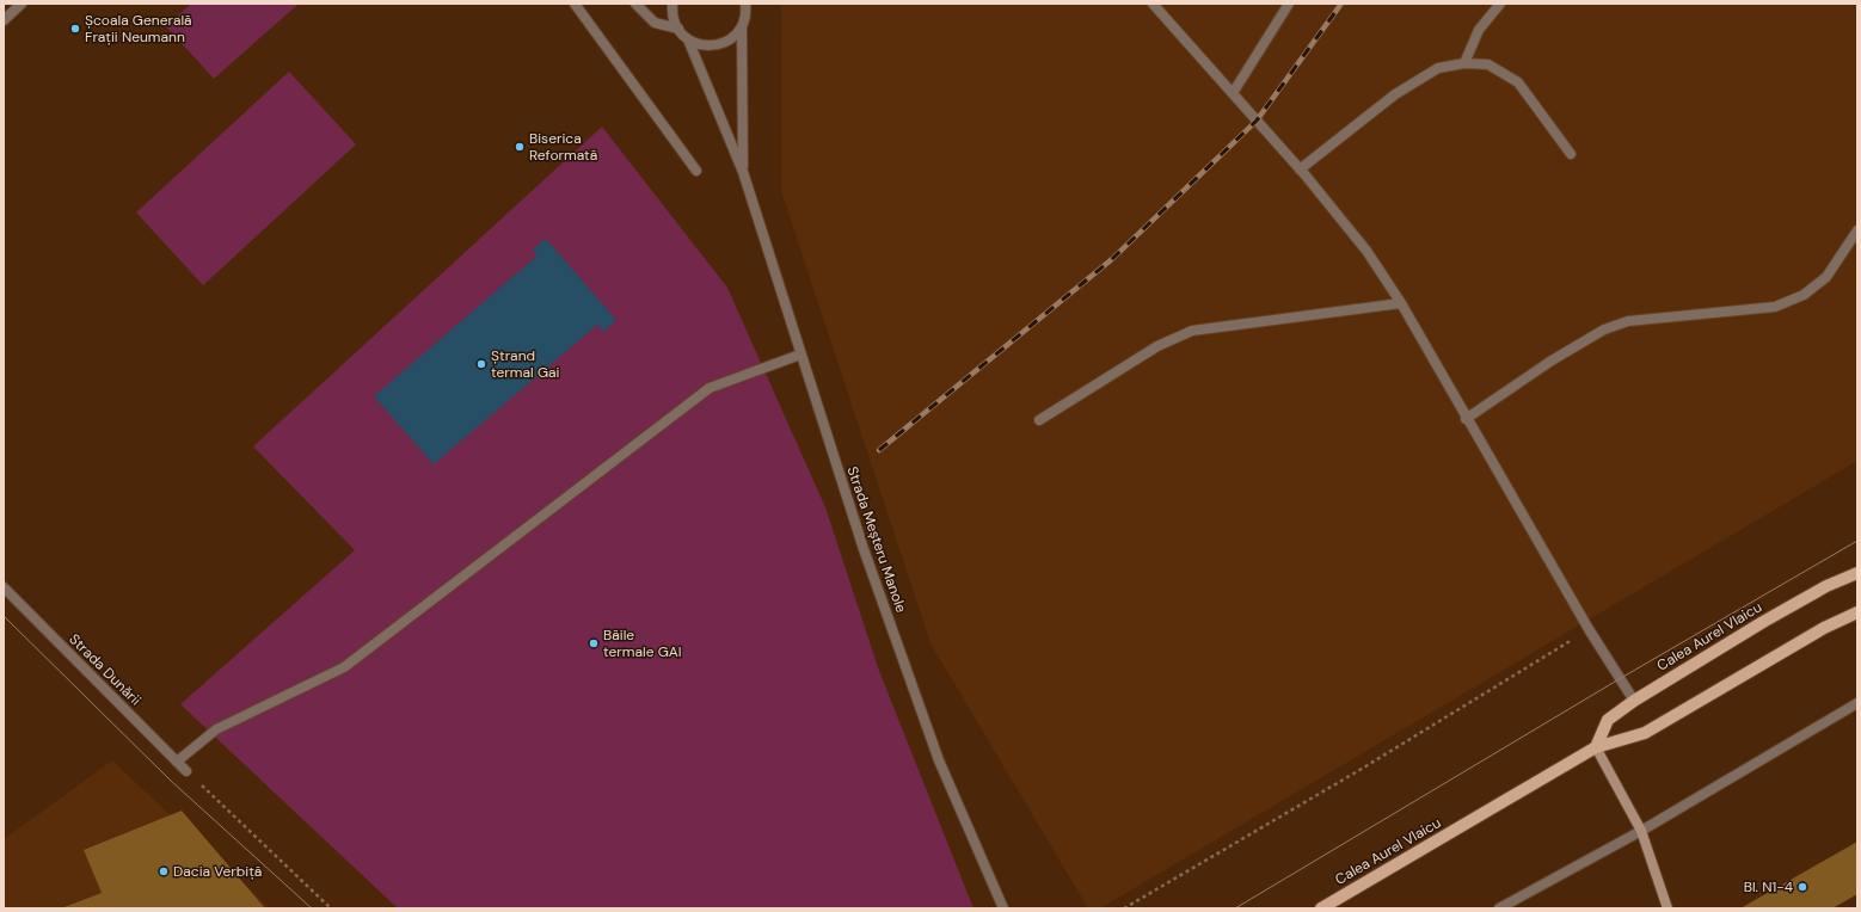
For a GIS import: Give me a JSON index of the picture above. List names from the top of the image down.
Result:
{
  "streets": {
    "main road": ["Calea Aurel Vlaicu"],
    "street": ["Strada Meșteru Manole", "Strada Dunării"]
  },
  "places": [
    "Școala Generală Frații Neumann",
    "Biserica Reformată",
    "Ștrand termal Gai",
    "Băile termale GAI",
    "Dacia Verbiță",
    "Bl. N1-4"
  ]
}
